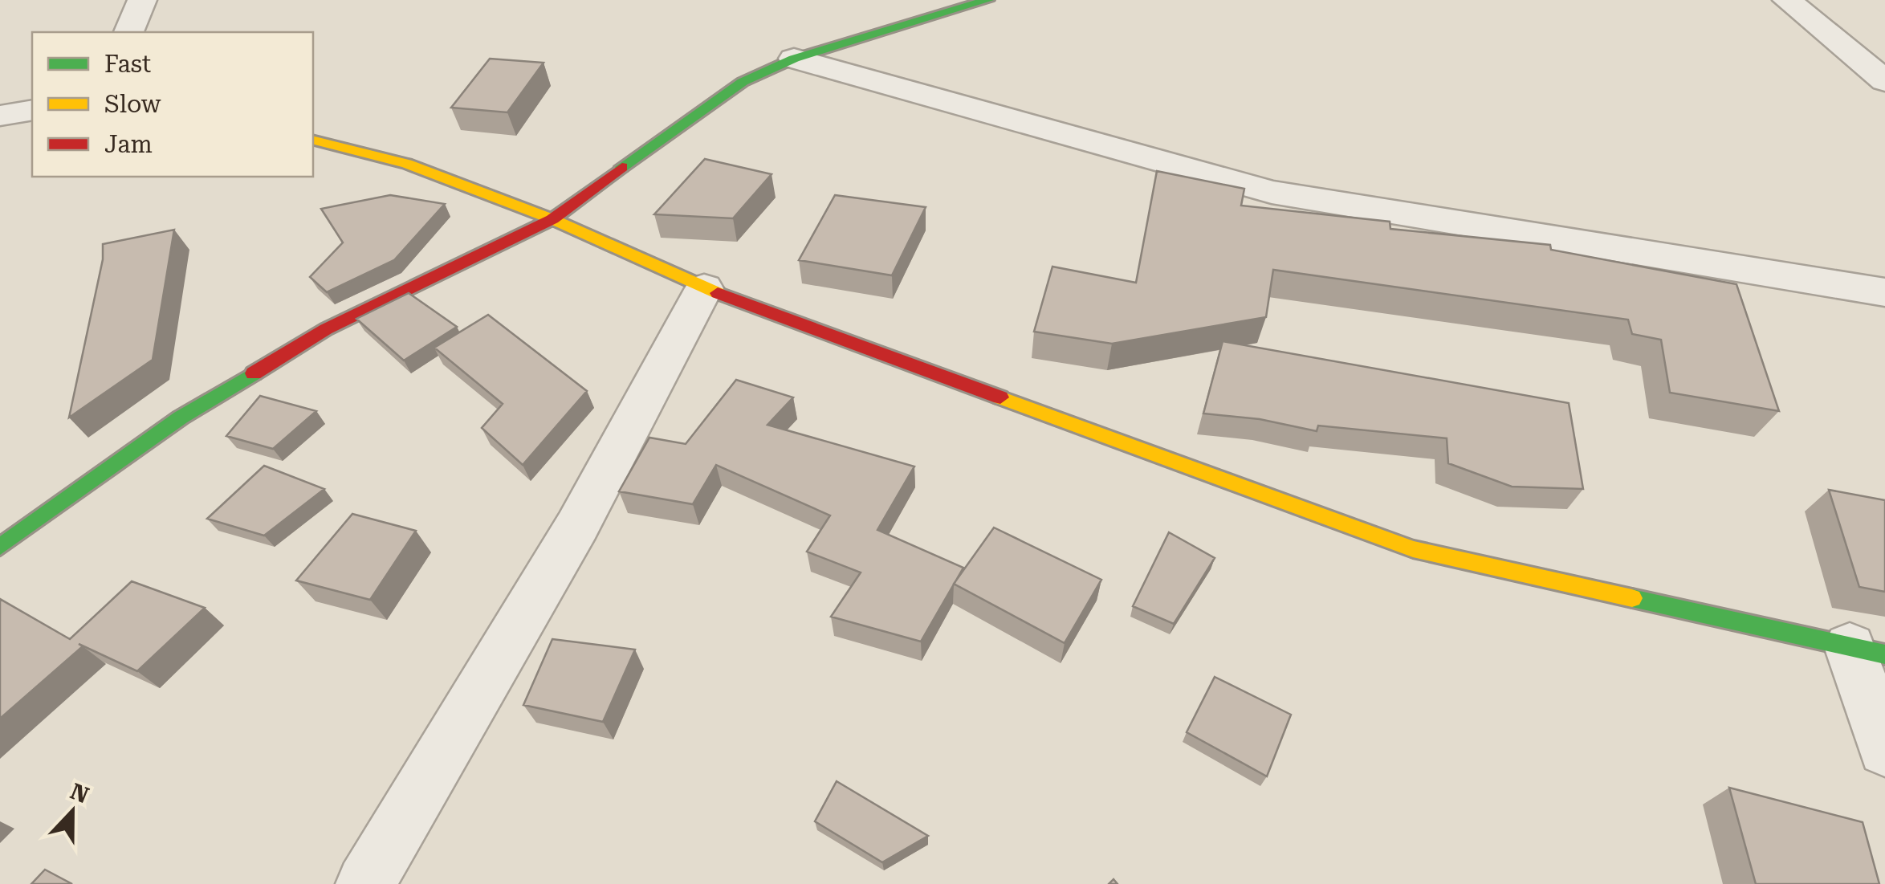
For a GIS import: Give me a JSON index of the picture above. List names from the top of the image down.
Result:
{
  "legend": ["Fast", "Slow", "Jam"],
  "north": "top"
}
